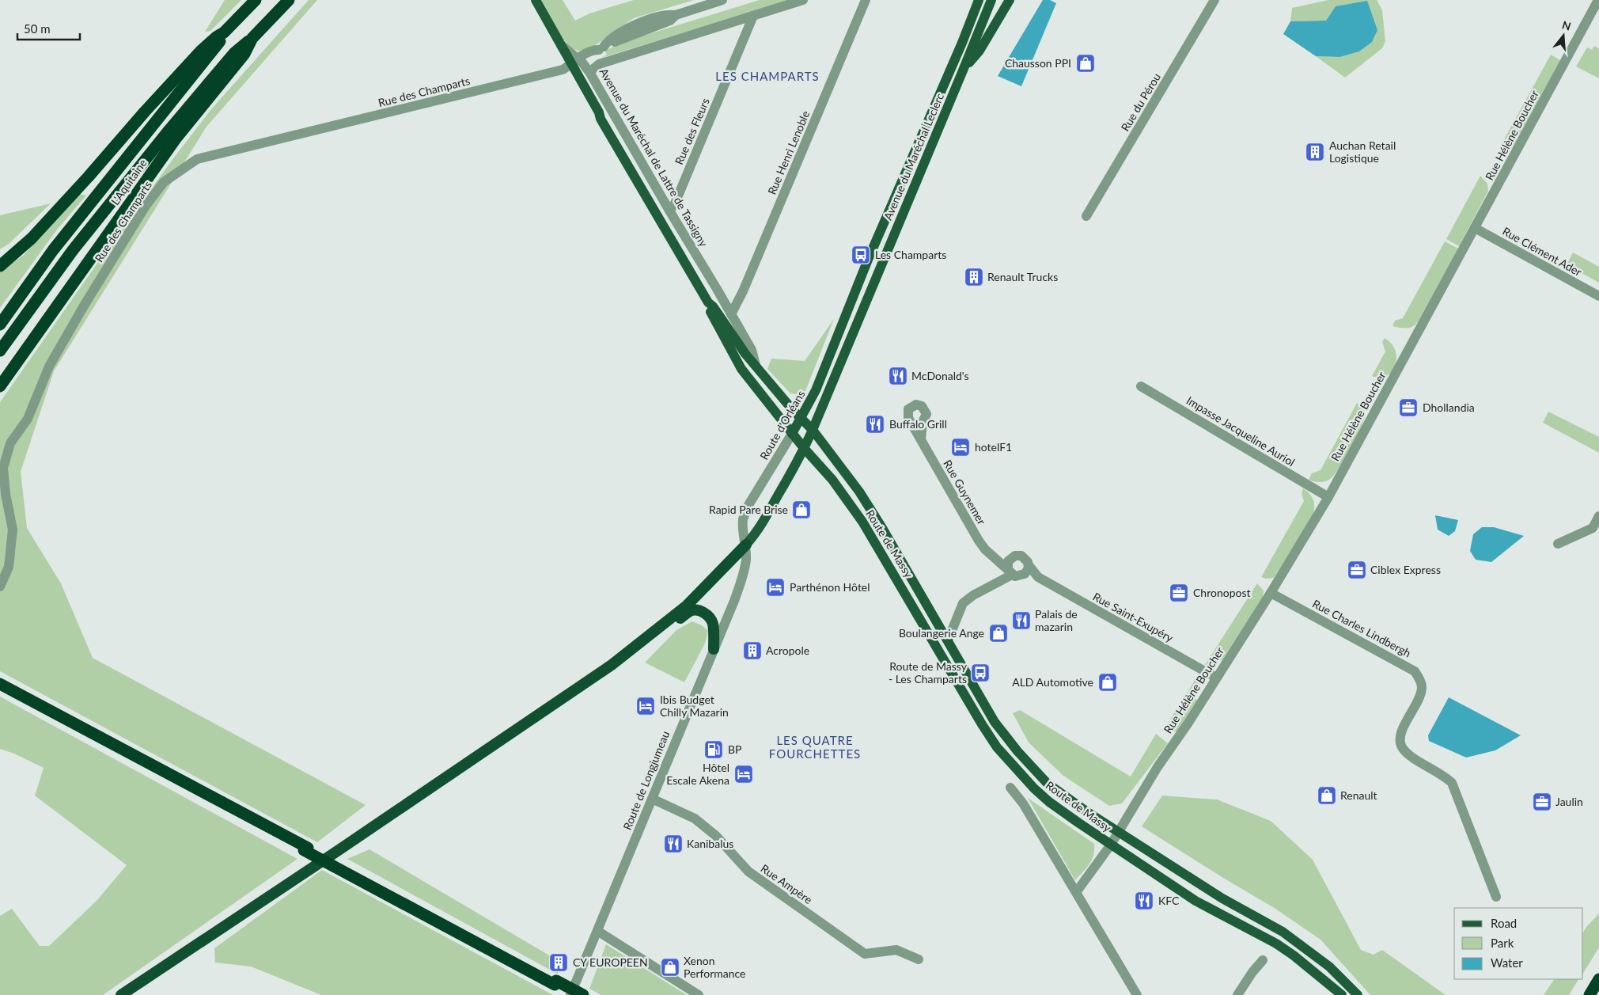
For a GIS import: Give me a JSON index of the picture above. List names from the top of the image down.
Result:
{
  "streets": {
    "highway": ["L'Aquitaine"],
    "main road": [
      "Avenue du Maréchal Leclerc",
      "Avenue du Maréchal de Lattre de Tassigny",
      "Route d'Orléans",
      "Route de Massy"
    ],
    "street": [
      "Rue des Champarts",
      "Rue du Pérou",
      "Rue des Fleurs",
      "Rue Hélène Boucher",
      "Rue Henri Lenoble",
      "Rue Clément Ader",
      "Impasse Jacqueline Auriol",
      "Rue Guynemer",
      "Rue Saint-Exupéry",
      "Rue Charles Lindbergh",
      "Route de Longjumeau",
      "Rue Ampère"
    ]
  },
  "crossings": [
    ["Rue des Champarts", "Avenue du Maréchal de Lattre de Tassigny"],
    ["Rue des Fleurs", "Avenue du Maréchal de Lattre de Tassigny"],
    ["Rue Hélène Boucher", "Rue Clément Ader"],
    ["Rue Hélène Boucher", "Impasse Jacqueline Auriol"],
    ["Rue Hélène Boucher", "Route de Massy"],
    ["Rue Hélène Boucher", "Rue Saint-Exupéry"],
    ["Rue Hélène Boucher", "Rue Charles Lindbergh"],
    ["Rue Henri Lenoble", "Route de Massy"],
    ["Avenue du Maréchal Leclerc", "Route d'Orléans"],
    ["Avenue du Maréchal Leclerc", "Route de Massy"],
    ["Avenue du Maréchal de Lattre de Tassigny", "Route de Massy"],
    ["Route d'Orléans", "Route de Massy"],
    ["Route d'Orléans", "Route de Longjumeau"],
    ["Rue Guynemer", "Rue Saint-Exupéry"],
    ["Route de Longjumeau", "Rue Ampère"]
  ],
  "districts": ["LES CHAMPARTS", "LES QUATRE FOURCHETTES"],
  "places": {
    "shop": [
      "Chausson PPI",
      "Rapid Pare Brise",
      "Boulangerie Ange",
      "ALD Automotive",
      "Renault",
      "Xenon Performance"
    ],
    "building": [
      "Auchan Retail Logistique",
      "Renault Trucks",
      "Acropole",
      "CY EUROPEEN"
    ],
    "bus stop": ["Les Champarts", "Route de Massy - Les Champarts"],
    "restaurant": [
      "McDonald's",
      "Buffalo Grill",
      "Palais de mazarin",
      "Kanibalus",
      "KFC"
    ],
    "office": [
      "Dhollandia",
      "Ciblex Express",
      "Chronopost",
      "Jaulin"
    ],
    "hotel": [
      "hotelF1",
      "Parthénon Hôtel",
      "Ibis Budget Chilly Mazarin",
      "Hôtel Escale Akena"
    ],
    "fuel station": ["BP"]
  },
  "legend": ["Road", "Park", "Water"],
  "scale_bar": "50 m",
  "north": "top"
}
